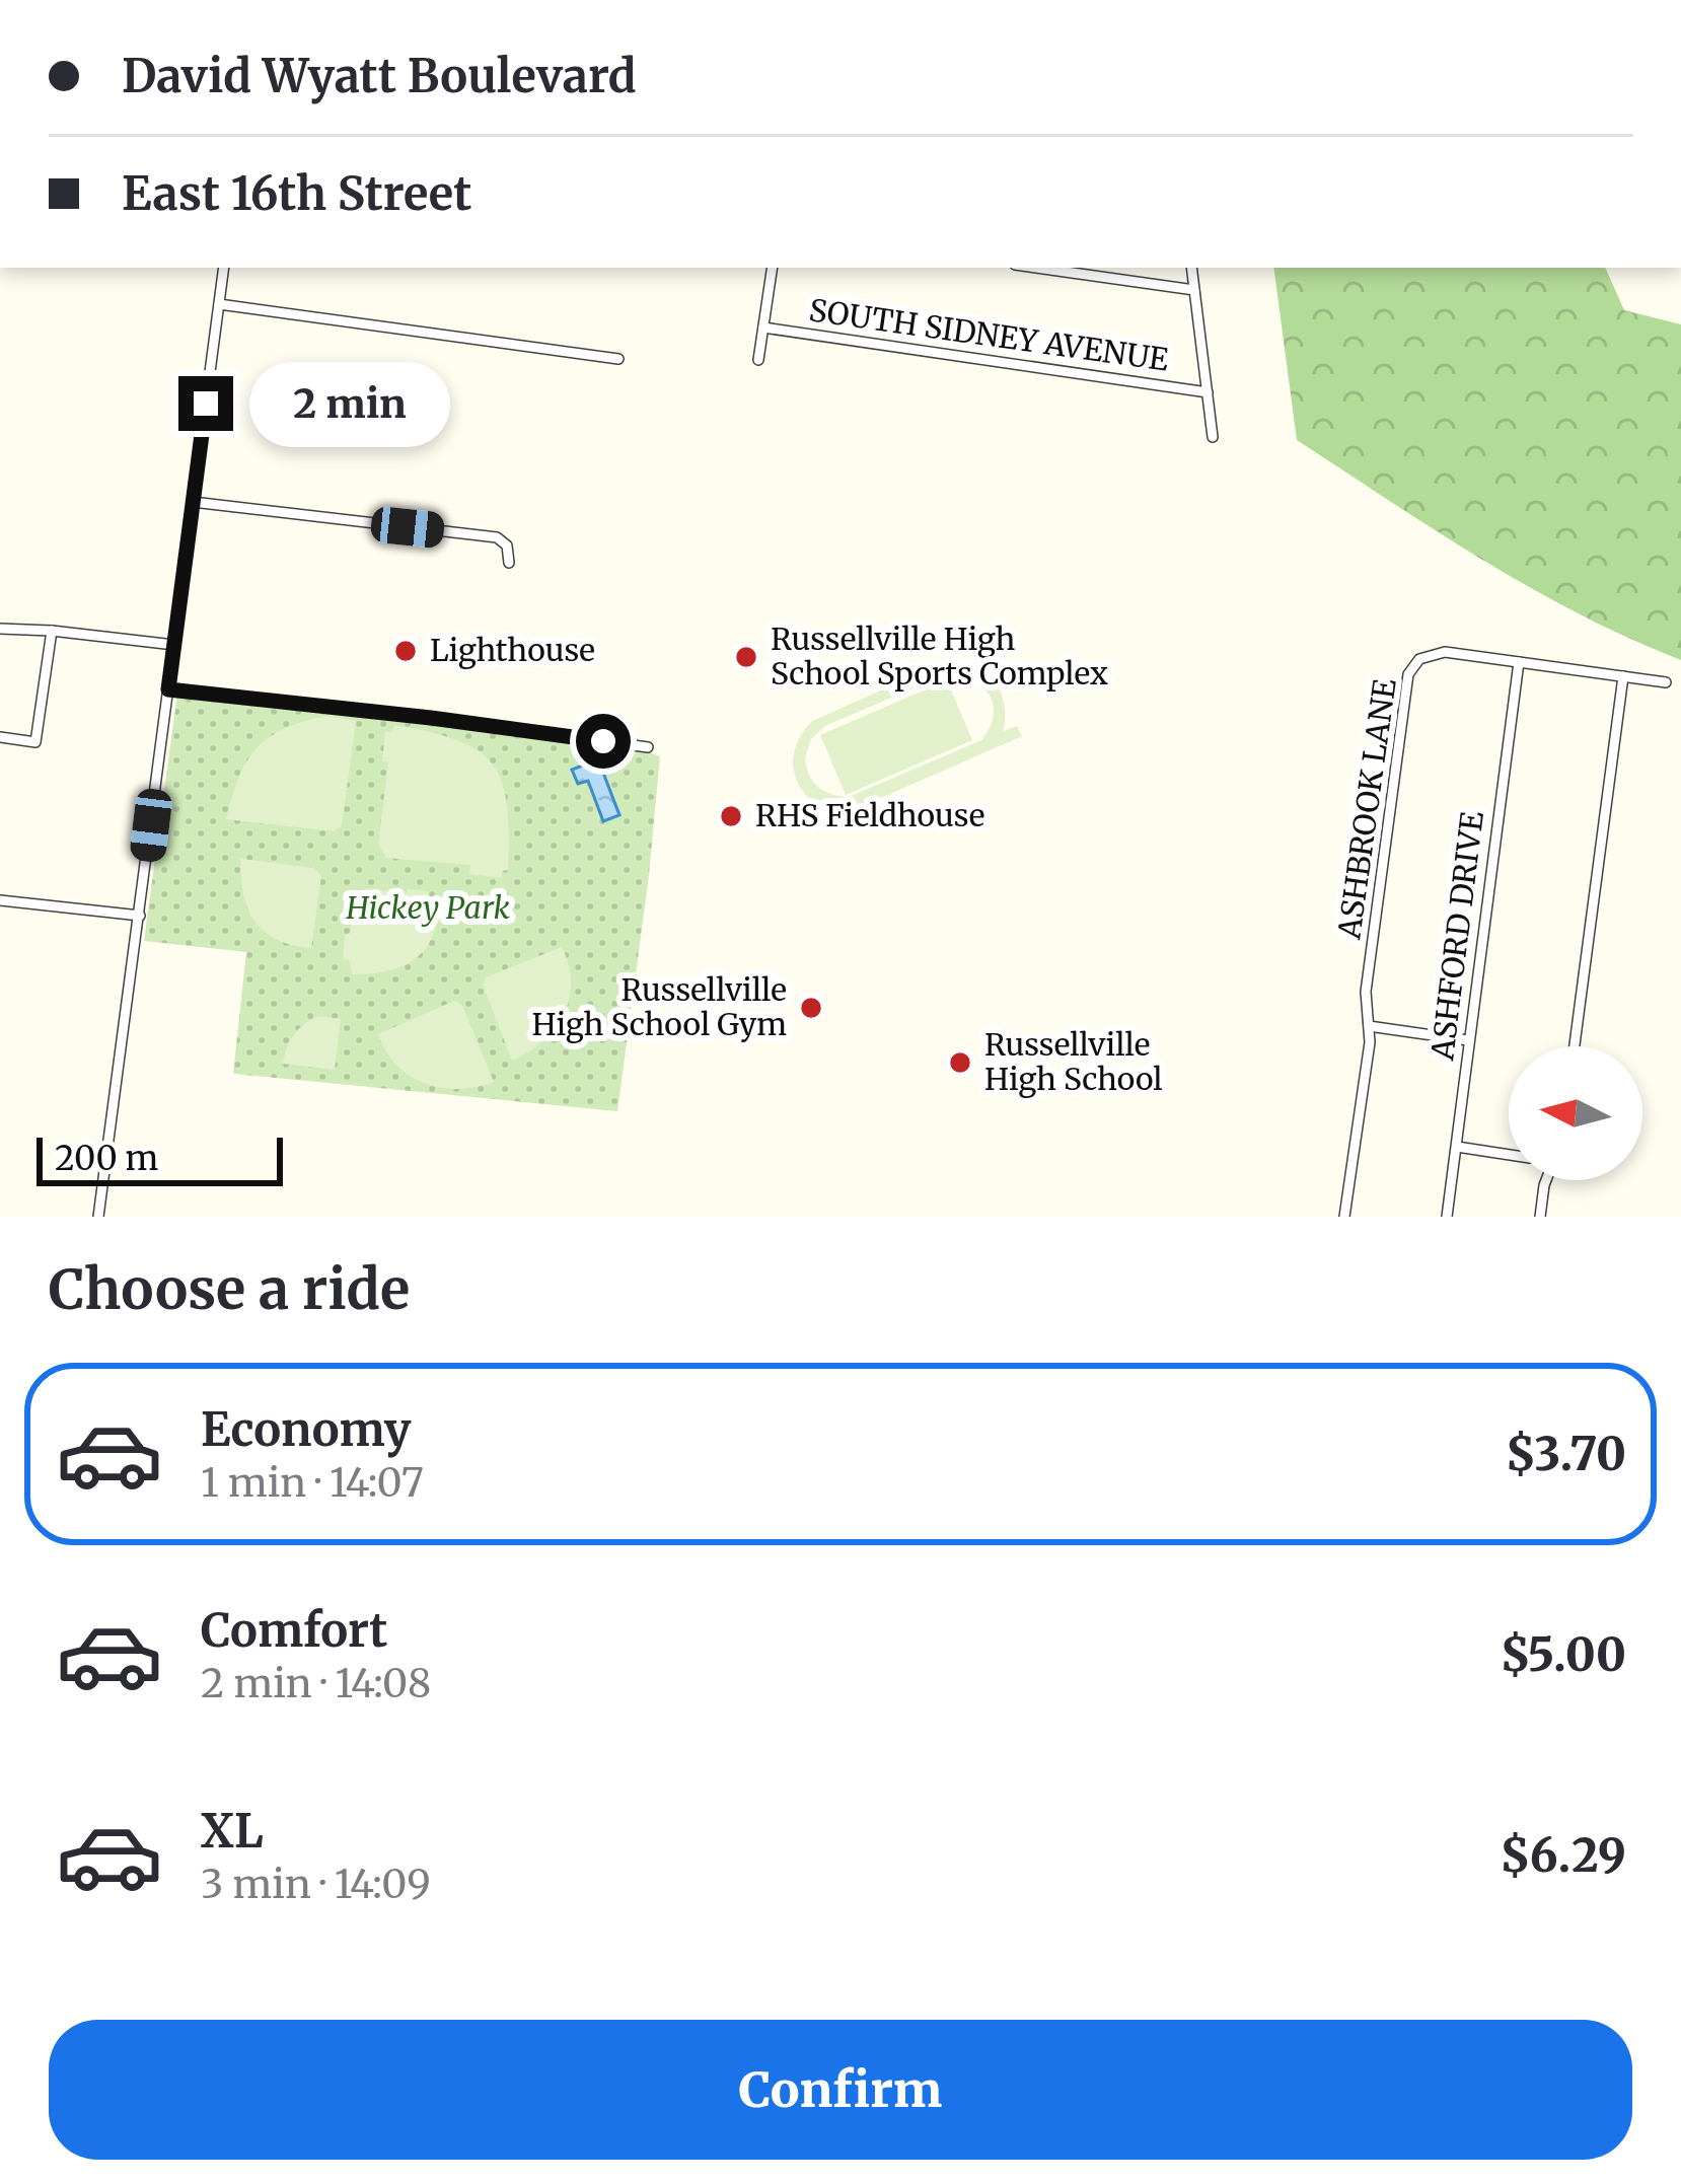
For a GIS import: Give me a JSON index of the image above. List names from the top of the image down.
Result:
{
  "streets": {
    "street": ["SOUTH SIDNEY AVENUE", "ASHBROOK LANE", "ASHFORD DRIVE"]
  },
  "crossings": [
    ["ASHBROOK LANE", "ASHFORD DRIVE"]
  ],
  "parks": ["Hickey Park"],
  "places": [
    "Lighthouse",
    "Russellville High School Sports Complex",
    "RHS Fieldhouse",
    "Russellville High School Gym",
    "Russellville High School"
  ],
  "scale_bar": "200 m",
  "north": "left",
  "page": {
    "banner": ["David Wyatt Boulevard", "East 16th Street"],
    "bubble": "2 min",
    "scale": "200 m",
    "heading": "Choose a ride",
    "list": [
      {
        "name": "Economy",
        "note": "1 min · 14:07",
        "value": "$3.70"
      },
      {
        "name": "Comfort",
        "note": "2 min · 14:08",
        "value": "$5.00"
      },
      {
        "name": "XL",
        "note": "3 min · 14:09",
        "value": "$6.29"
      }
    ],
    "buttons": "Confirm"
  }
}
